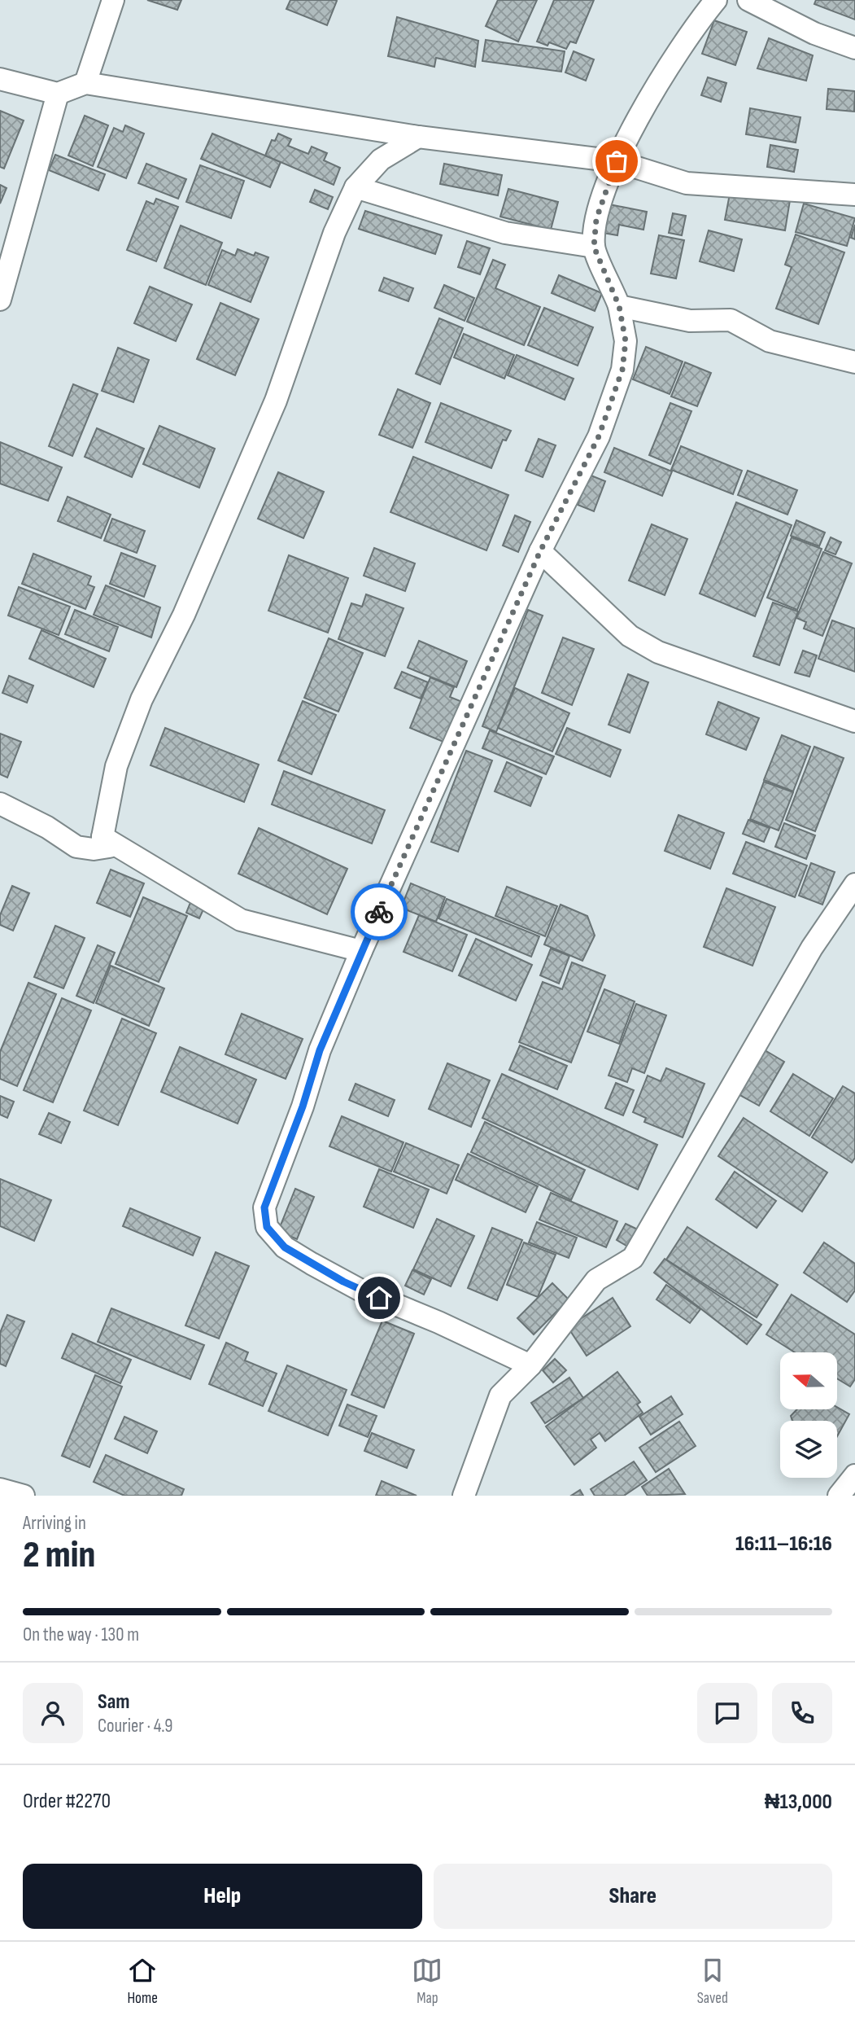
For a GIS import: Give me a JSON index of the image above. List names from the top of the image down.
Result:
{
  "north": "left",
  "page": {
    "heading": ["2 min", "Arriving in", "16:11–16:16"],
    "panel": [
      "Sam",
      "Courier · 4.9",
      "Order #2270",
      "₦13,000"
    ],
    "bar": "On the way · 130 m",
    "buttons": ["Help", "Share"],
    "tabs": ["Home", "Map", "Saved"]
  }
}
